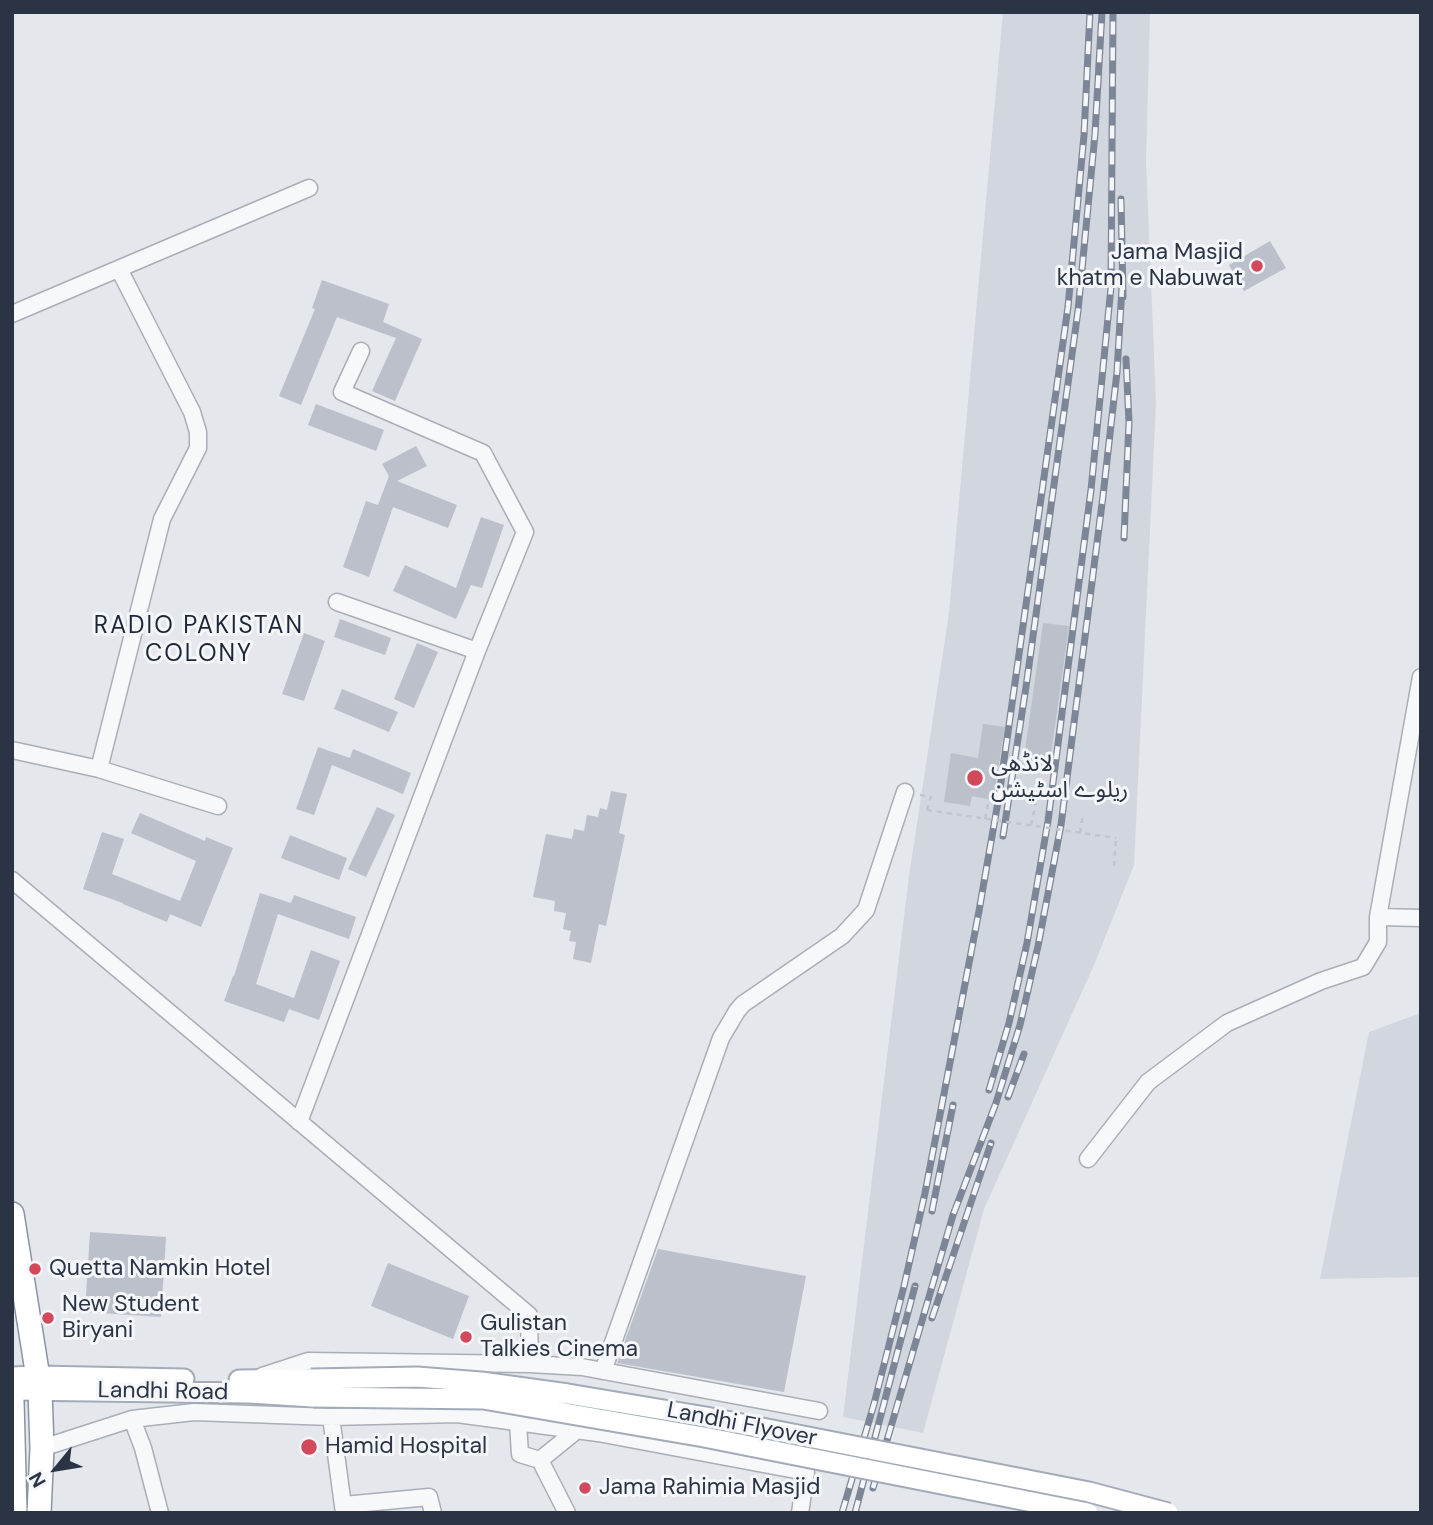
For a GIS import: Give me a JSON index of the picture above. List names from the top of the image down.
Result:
{
  "streets": {
    "main road": ["Landhi Road", "Landhi Flyover"]
  },
  "crossings": [
    ["Landhi Road", "Landhi Flyover"]
  ],
  "districts": ["RADIO PAKISTAN COLONY"],
  "places": [
    "Jama Masjid khatm e Nabuwat",
    "لانڈھی ریلوے اسٹیشن",
    "Quetta Namkin Hotel",
    "New Student Biryani",
    "Gulistan Talkies Cinema",
    "Hamid Hospital",
    "Jama Rahimia Masjid"
  ],
  "north": "bottom left"
}
